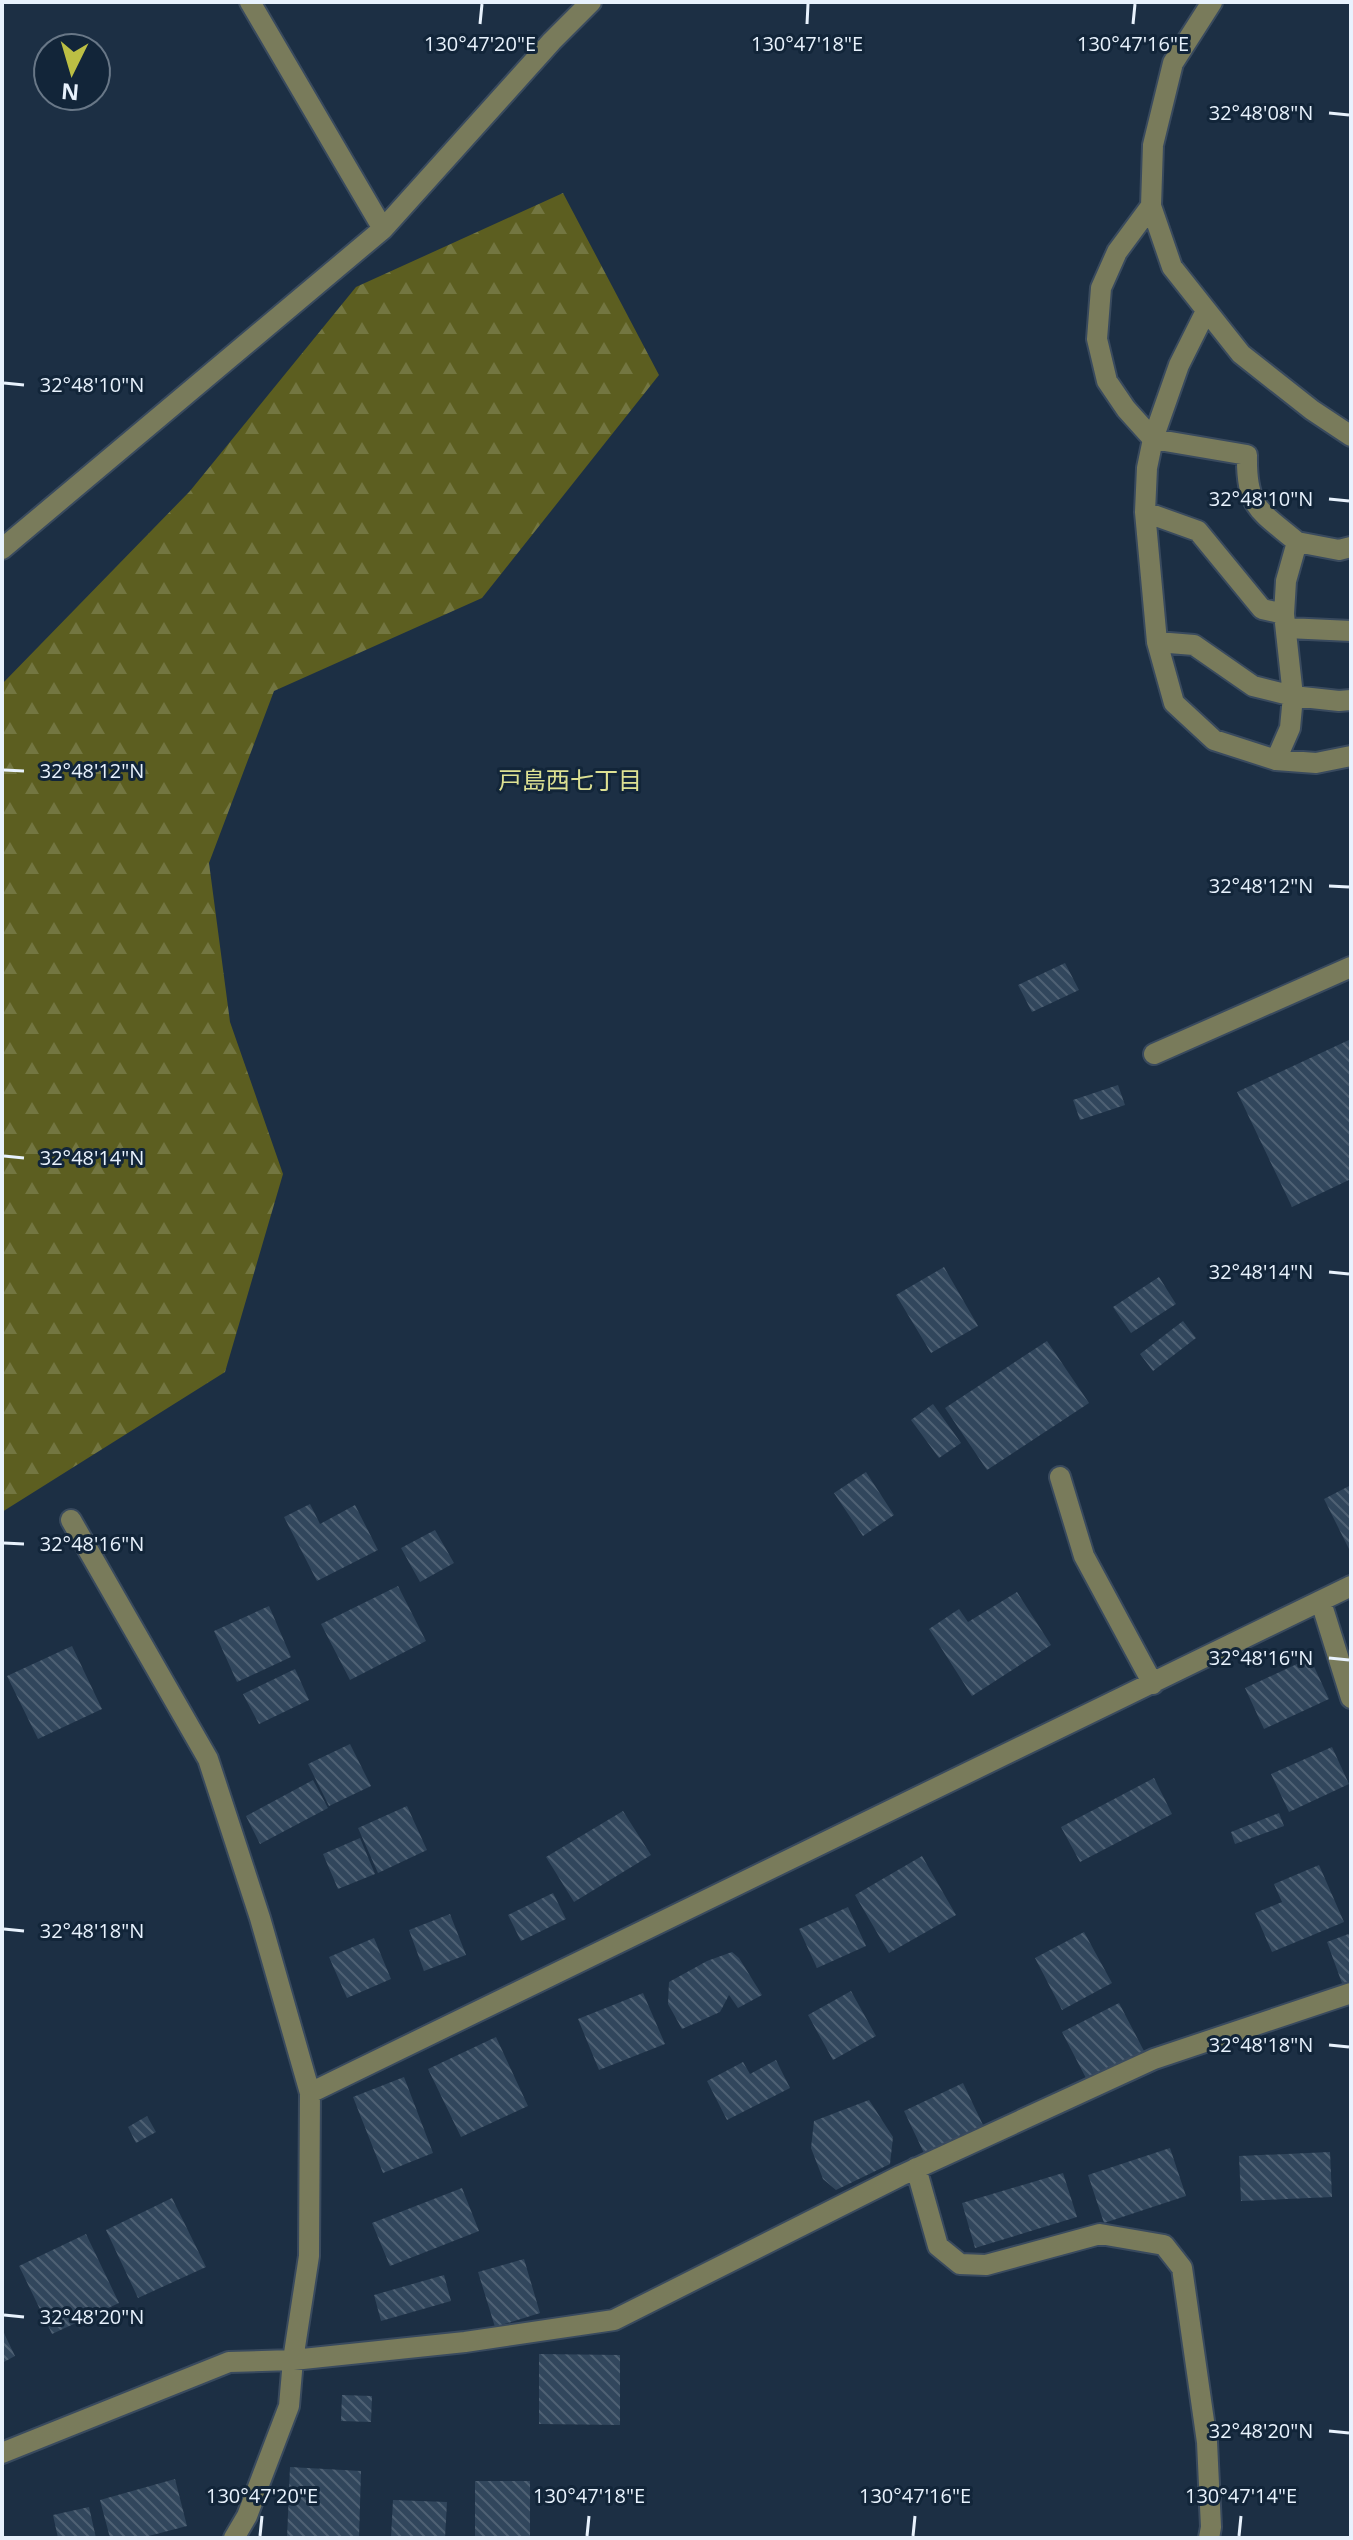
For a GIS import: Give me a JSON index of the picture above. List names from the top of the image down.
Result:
{
  "districts": ["戸島西七丁目"],
  "north": "bottom",
  "coordinates": [
    "130°47'20\"E",
    "130°47'18\"E",
    "130°47'16\"E",
    "32°48'08\"N",
    "32°48'10\"N",
    "32°48'12\"N",
    "32°48'14\"N",
    "32°48'16\"N",
    "32°48'18\"N",
    "32°48'20\"N",
    "130°47'14\"E"
  ]
}
